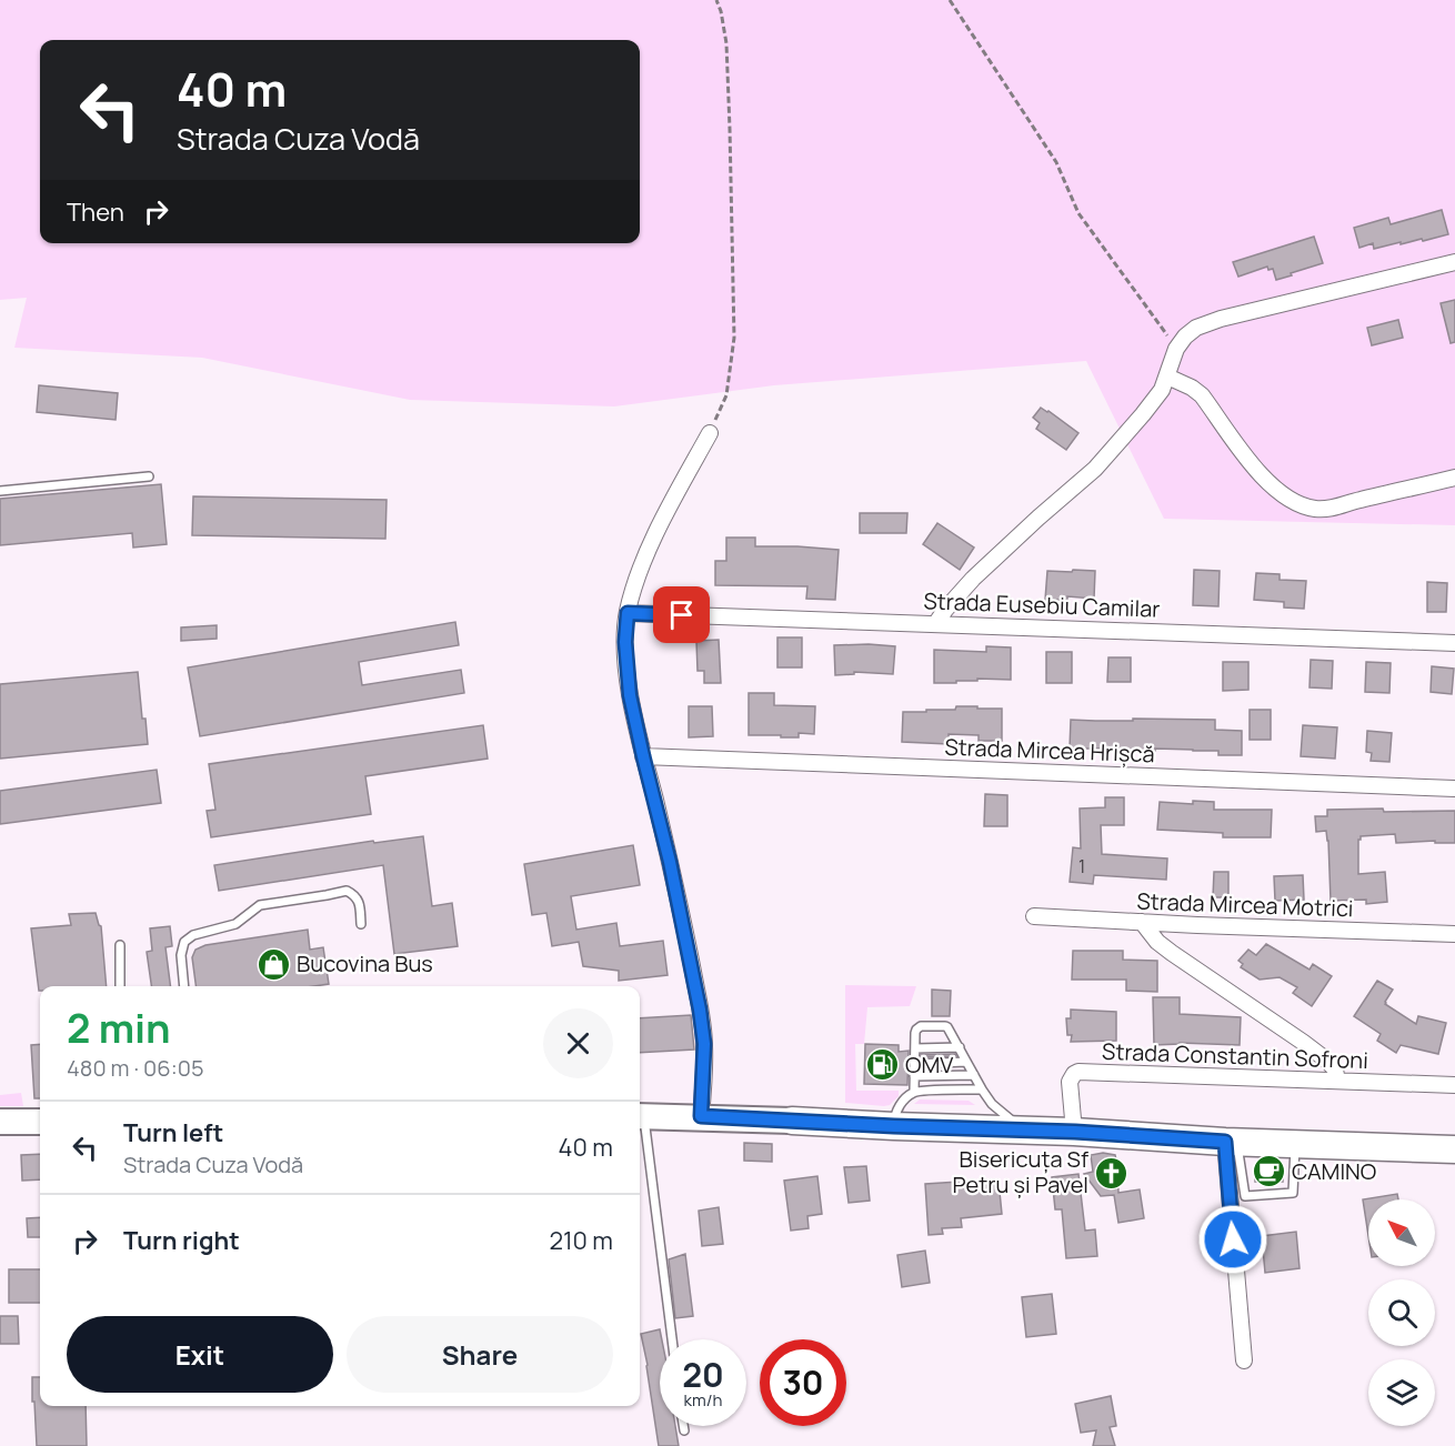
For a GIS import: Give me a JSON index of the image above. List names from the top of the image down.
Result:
{
  "streets": {
    "street": [
      "Strada Eusebiu Camilar",
      "Strada Mircea Hrișcă",
      "Strada Mircea Motrici",
      "Strada Constantin Sofroni"
    ]
  },
  "places": {
    "shop": ["Bucovina Bus"],
    "fuel station": ["OMV"],
    "cafe": ["CAMINO"],
    "church": ["Bisericuța Sf Petru și Pavel"]
  },
  "house_numbers": ["1"],
  "north": "top left",
  "page": {
    "turn": ["40 m", "Strada Cuza Vodă"],
    "then": "Then",
    "heading": ["2 min", "480 m · 06:05"],
    "list": [
      {
        "name": "Turn left",
        "note": "Strada Cuza Vodă",
        "value": "40 m"
      },
      {
        "name": "Turn right",
        "value": "210 m"
      }
    ],
    "buttons": ["Exit", "Share"],
    "speed": "20 km/h",
    "limit": "30"
  }
}
